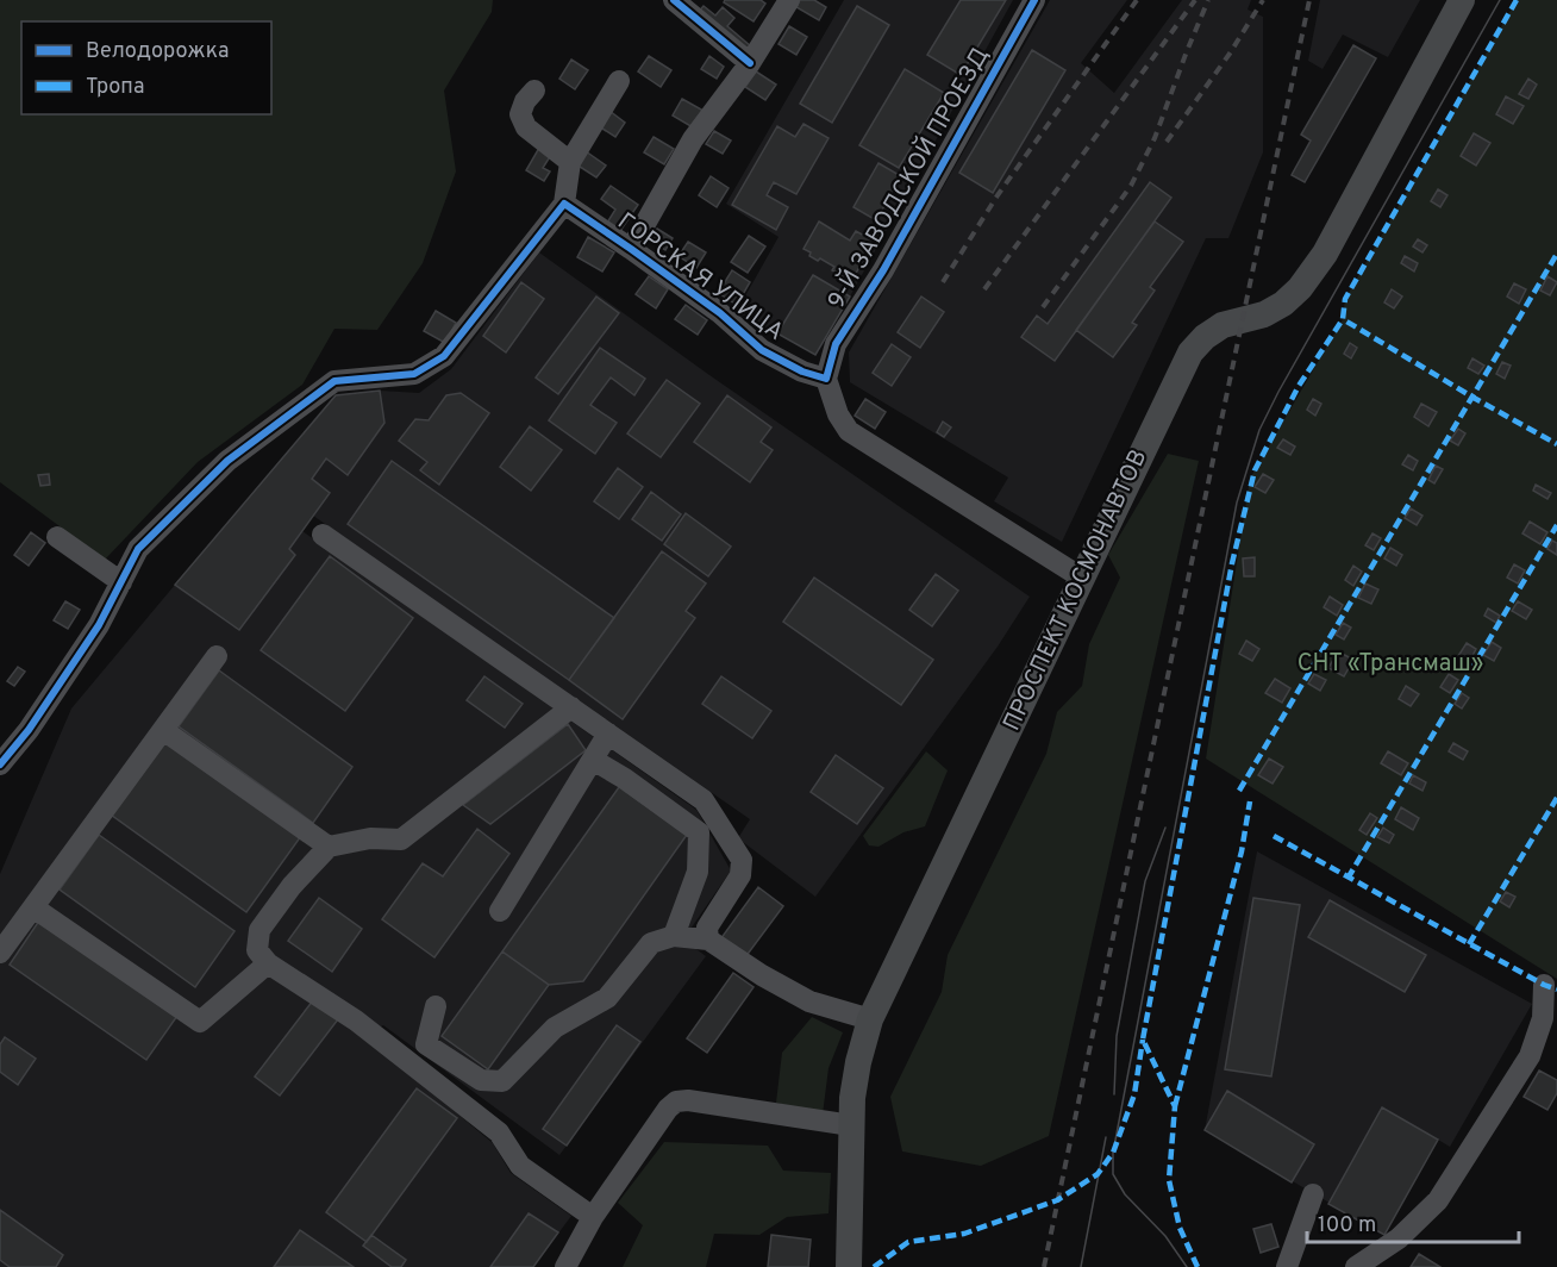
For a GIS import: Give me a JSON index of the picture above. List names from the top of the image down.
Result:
{
  "streets": {
    "main road": ["ПРОСПЕКТ КОСМОНАВТОВ"],
    "street": ["9-Й ЗАВОДСКОЙ ПРОЕЗД", "ГОРСКАЯ УЛИЦА"]
  },
  "crossings": [
    ["9-Й ЗАВОДСКОЙ ПРОЕЗД", "ГОРСКАЯ УЛИЦА"]
  ],
  "parks": ["СНТ «Трансмаш»"],
  "legend": ["Велодорожка", "Тропа"],
  "scale_bar": "100 m"
}
